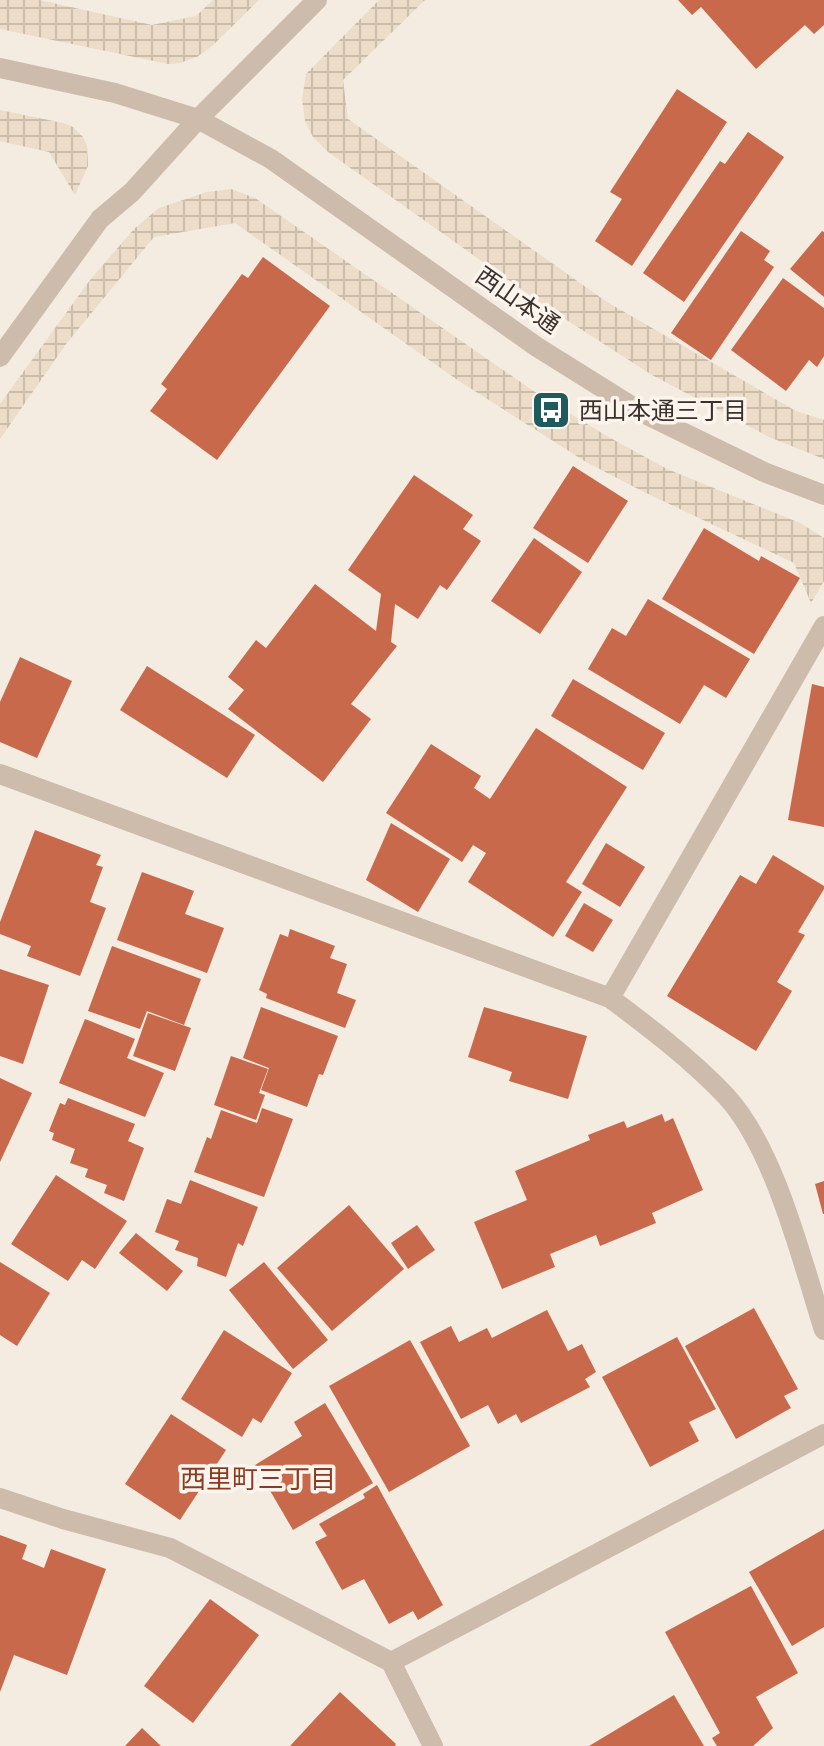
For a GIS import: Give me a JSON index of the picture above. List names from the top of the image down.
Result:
{
  "streets": {
    "street": ["西山本通"]
  },
  "districts": ["西里町三丁目"],
  "places": {
    "bus stop": ["西山本通三丁目"]
  }
}
